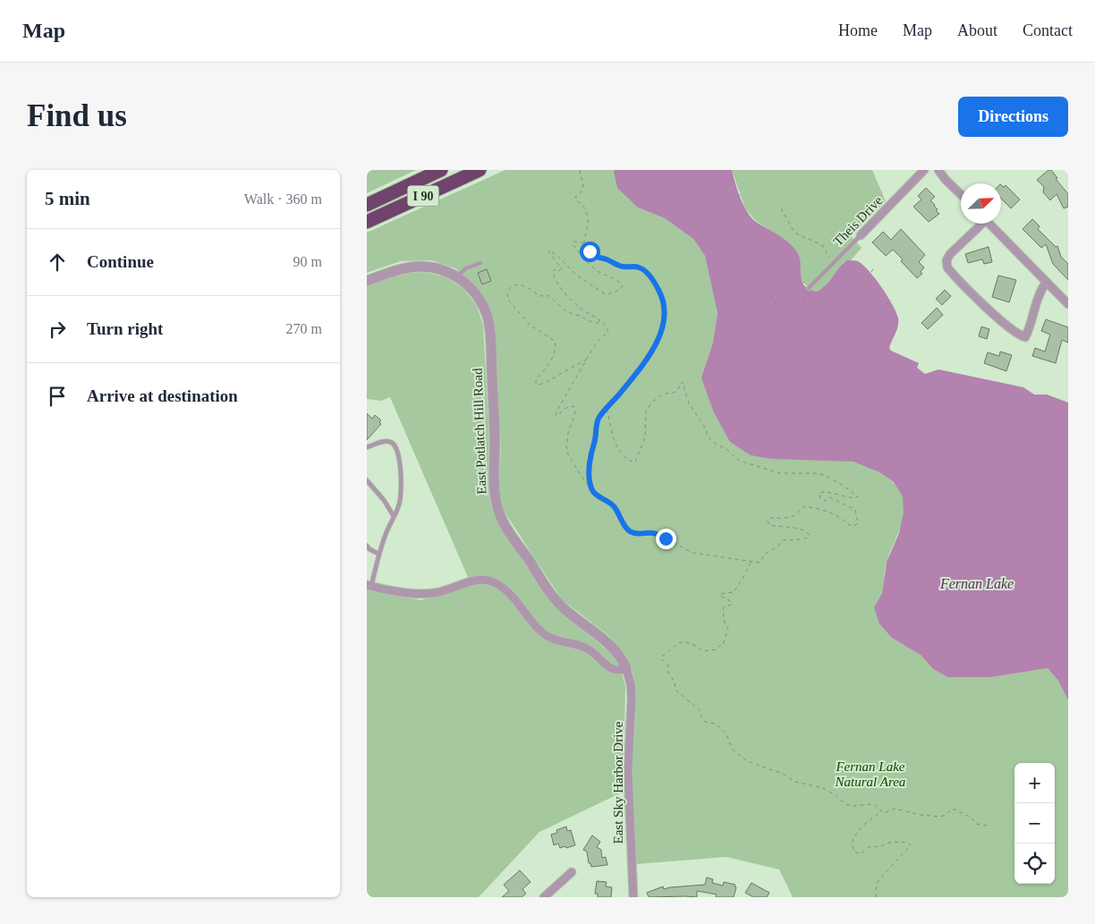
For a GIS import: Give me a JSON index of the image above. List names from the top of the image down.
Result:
{
  "streets": {
    "highway": ["I 90"],
    "street": ["Theis Drive", "East Potlatch Hill Road", "East Sky Harbor Drive"]
  },
  "crossings": [
    ["East Potlatch Hill Road", "East Sky Harbor Drive"]
  ],
  "water": ["Fernan Lake"],
  "parks": ["Fernan Lake Natural Area"],
  "north": "top right",
  "page": {
    "header": "Map",
    "nav": [
      "Home",
      "Map",
      "About",
      "Contact"
    ],
    "buttons": "Directions",
    "title": "Find us",
    "heading": ["5 min", "Walk · 360 m"],
    "list": [
      ["Continue", "90 m"],
      ["Turn right", "270 m"],
      "Arrive at destination"
    ],
    "map_buttons": ["+", "−"]
  }
}
